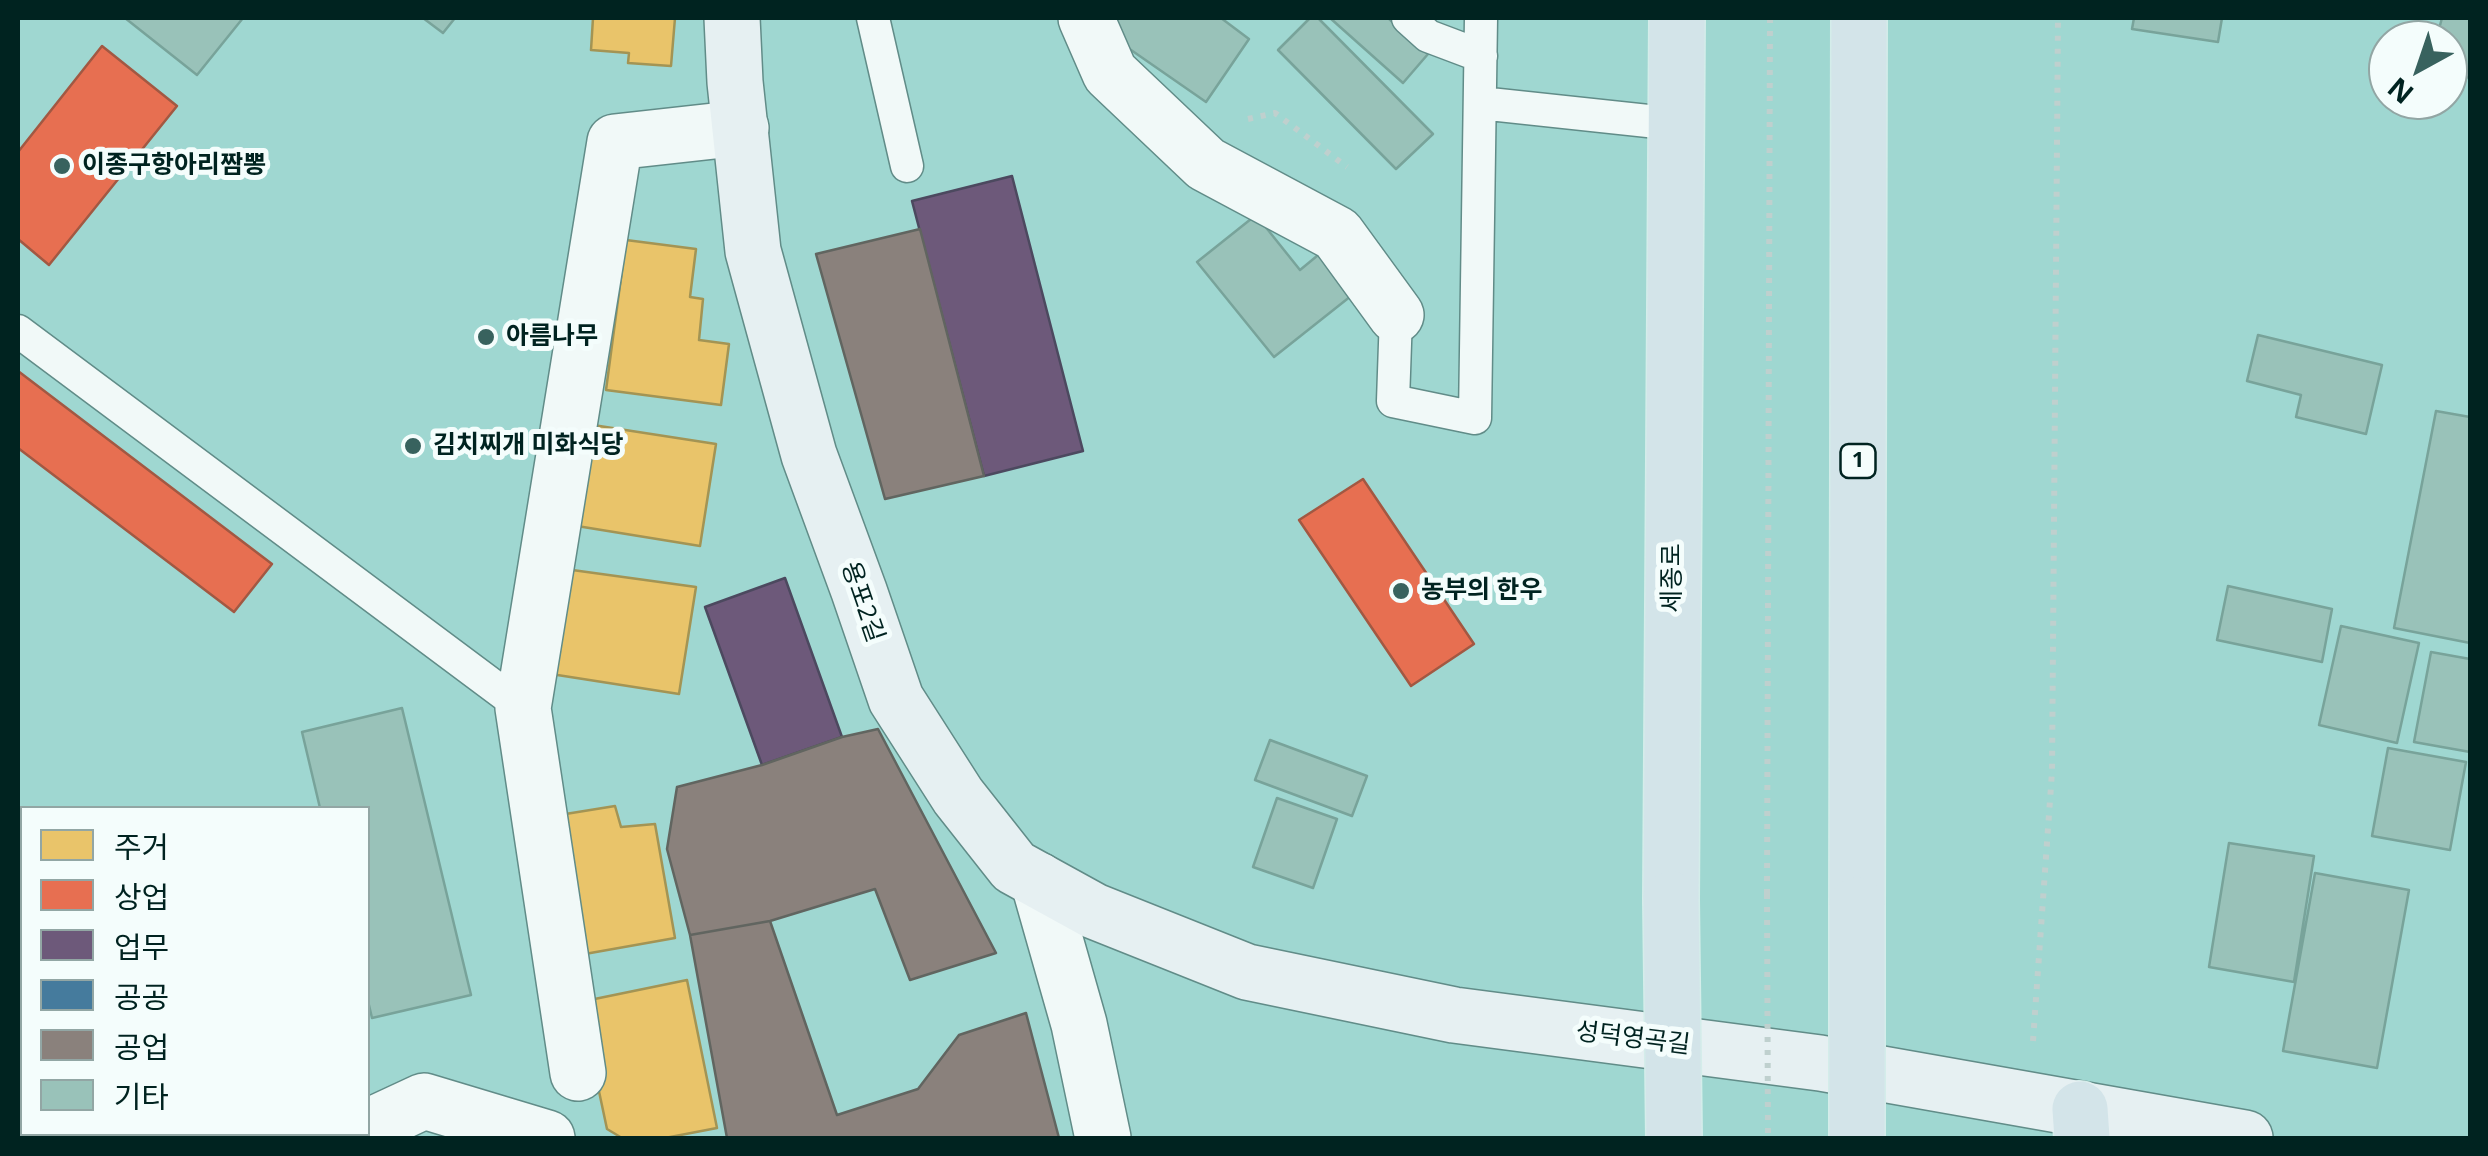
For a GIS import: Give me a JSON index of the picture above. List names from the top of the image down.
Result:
{
  "streets": {
    "highway": ["1", "세종로"],
    "main road": ["용포2길", "성덕영곡길"]
  },
  "crossings": [
    ["용포2길", "성덕영곡길"]
  ],
  "places": [
    "이종구항아리짬뽕",
    "아름나무",
    "김치찌개 미화식당",
    "농부의 한우"
  ],
  "legend": [
    "주거",
    "상업",
    "업무",
    "공공",
    "공업",
    "기타"
  ],
  "north": "bottom left"
}
